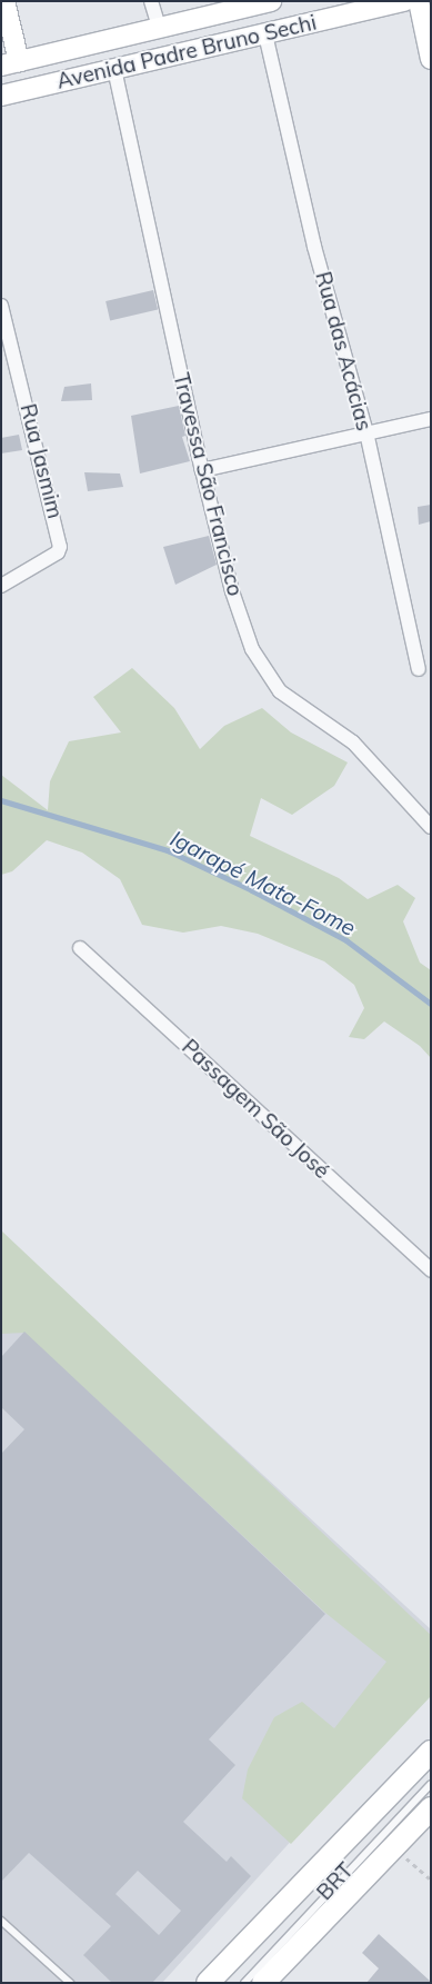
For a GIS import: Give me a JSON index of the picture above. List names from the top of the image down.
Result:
{
  "streets": {
    "main road": ["Avenida Padre Bruno Sechi"],
    "street": [
      "Rua das Acácias",
      "Rua Jasmim",
      "Travessa São Francisco",
      "Passagem São José"
    ],
    "lane": ["BRT"]
  },
  "crossings": [
    ["Avenida Padre Bruno Sechi", "Rua das Acácias"],
    ["Avenida Padre Bruno Sechi", "Travessa São Francisco"]
  ],
  "water": ["Igarapé Mata-Fome"]
}
